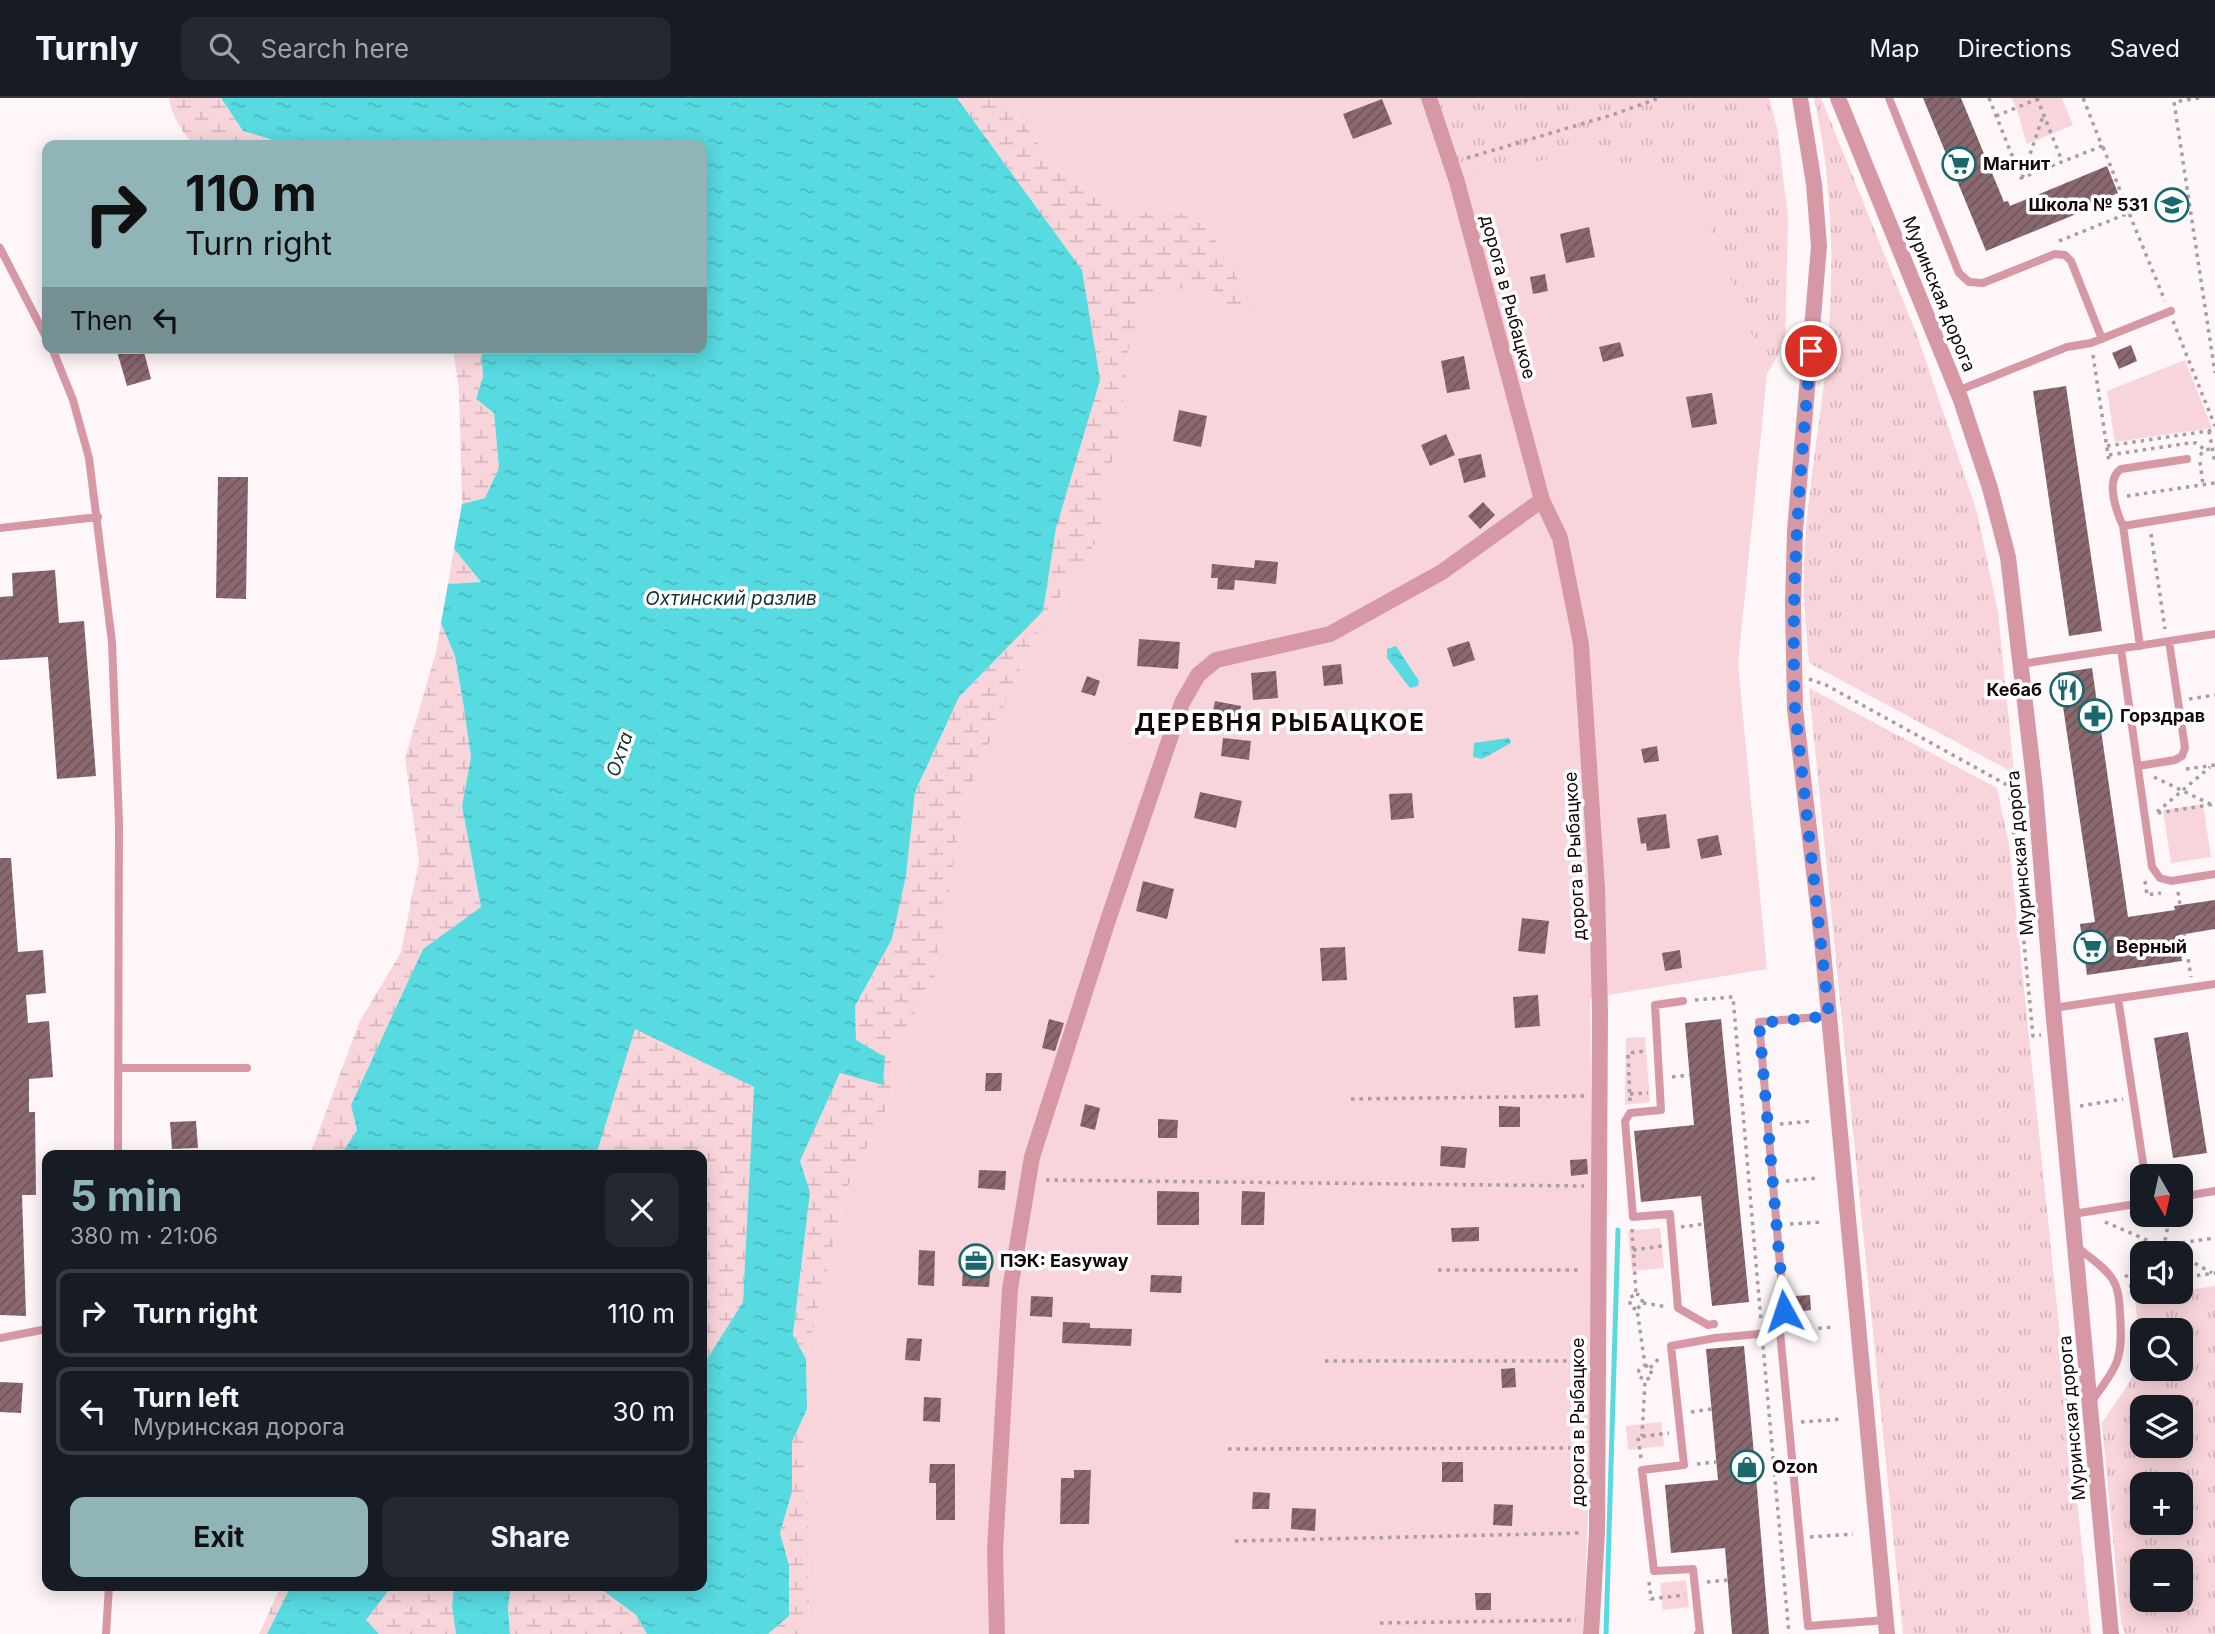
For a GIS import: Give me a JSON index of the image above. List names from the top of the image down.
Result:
{
  "streets": {
    "street": ["Муринская дорога", "дорога в Рыбацкое"]
  },
  "districts": ["ДЕРЕВНЯ РЫБАЦКОЕ"],
  "water": ["Охтинский разлив", "Охта"],
  "places": {
    "supermarket": ["Магнит", "Верный"],
    "school or university": ["Школа № 531"],
    "restaurant": ["Кебаб"],
    "pharmacy": ["Горздрав"],
    "office": ["ПЭК: Easyway"],
    "shop": ["Ozon"]
  },
  "north": "bottom",
  "page": {
    "header": "Turnly",
    "search": "Search here",
    "nav": ["Map", "Directions", "Saved"],
    "turn": ["110 m", "Turn right"],
    "then": "Then",
    "heading": ["5 min", "380 m · 21:06"],
    "map_buttons": ["+", "−"],
    "list": [
      {
        "name": "Turn right",
        "value": "110 m"
      },
      {
        "name": "Turn left",
        "note": "Муринская дорога",
        "value": "30 m"
      }
    ],
    "buttons": ["Exit", "Share"]
  }
}
